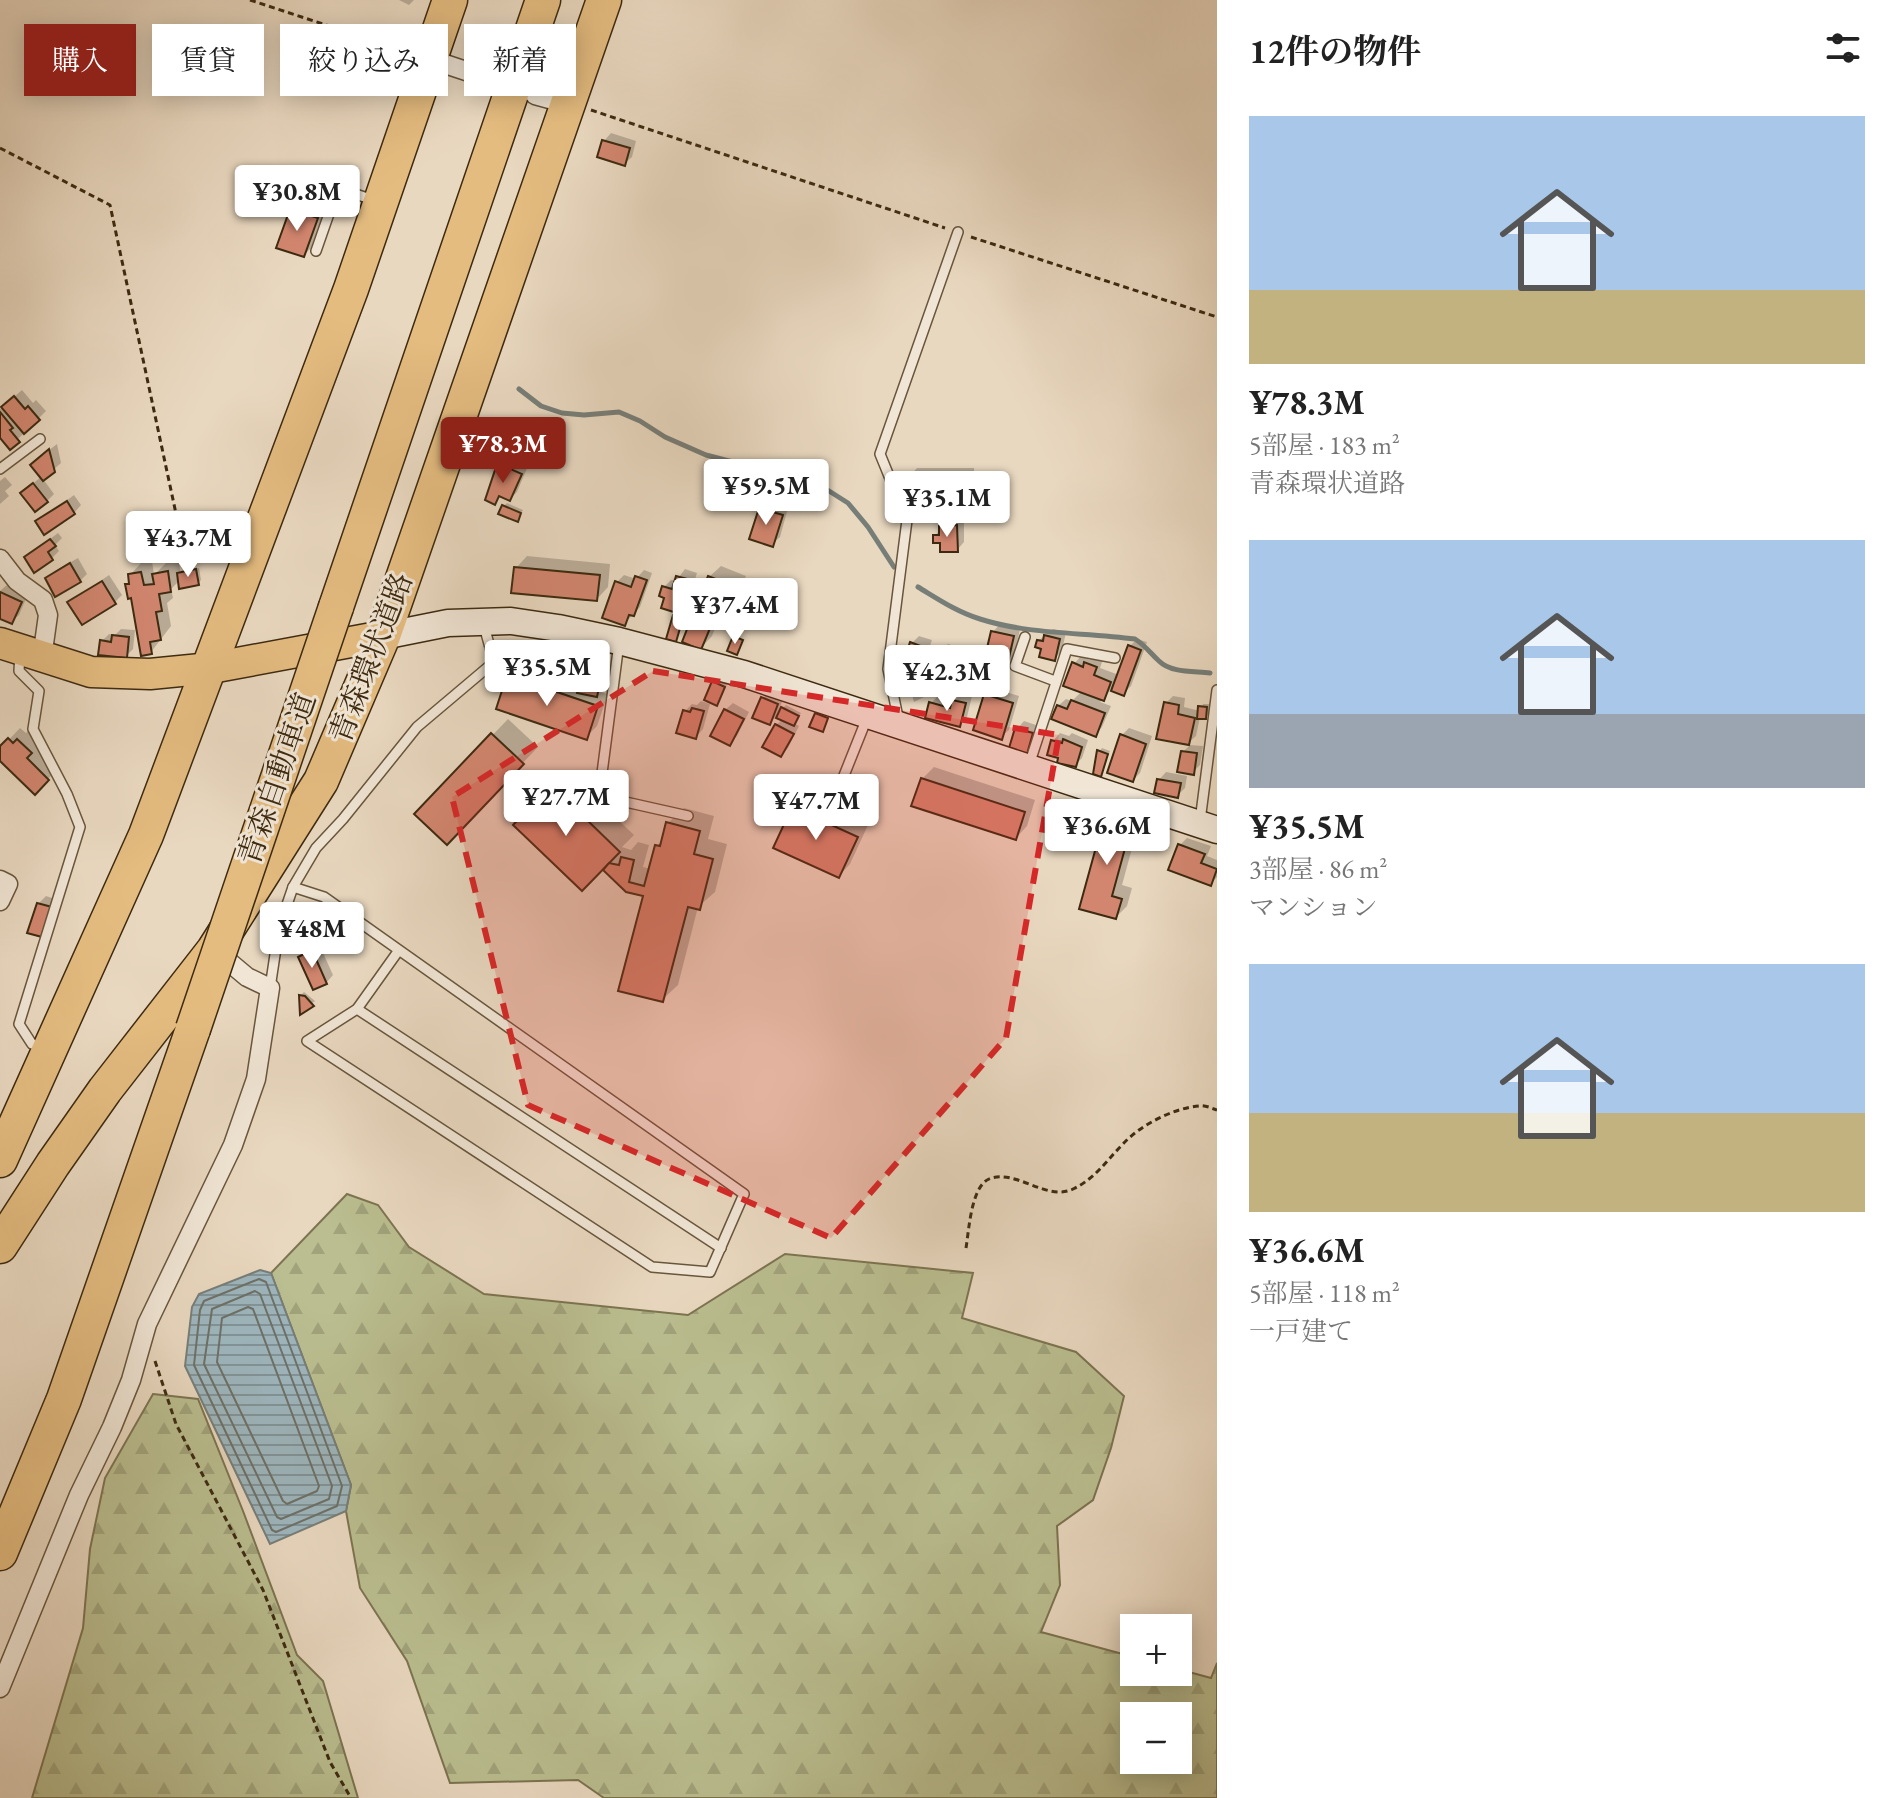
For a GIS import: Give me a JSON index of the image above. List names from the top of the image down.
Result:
{
  "streets": {
    "highway": ["青森環状道路", "青森自動車道"]
  },
  "page": {
    "heading": "12件の物件",
    "chip": [
      "購入",
      "賃貸",
      "絞り込み",
      "新着"
    ],
    "list": [
      {
        "name": "¥78.3M",
        "note": "5部屋 · 183 m² · 青森環状道路"
      },
      {
        "name": "¥35.5M",
        "note": "3部屋 · 86 m² · マンション"
      },
      {
        "name": "¥36.6M",
        "note": "5部屋 · 118 m² · 一戸建て"
      }
    ],
    "price": [
      "¥30.8M",
      "¥78.3M",
      "¥59.5M",
      "¥35.1M",
      "¥43.7M",
      "¥37.4M",
      "¥35.5M",
      "¥42.3M",
      "¥27.7M",
      "¥47.7M",
      "¥36.6M",
      "¥48M"
    ],
    "map_buttons": ["+", "−"]
  }
}
